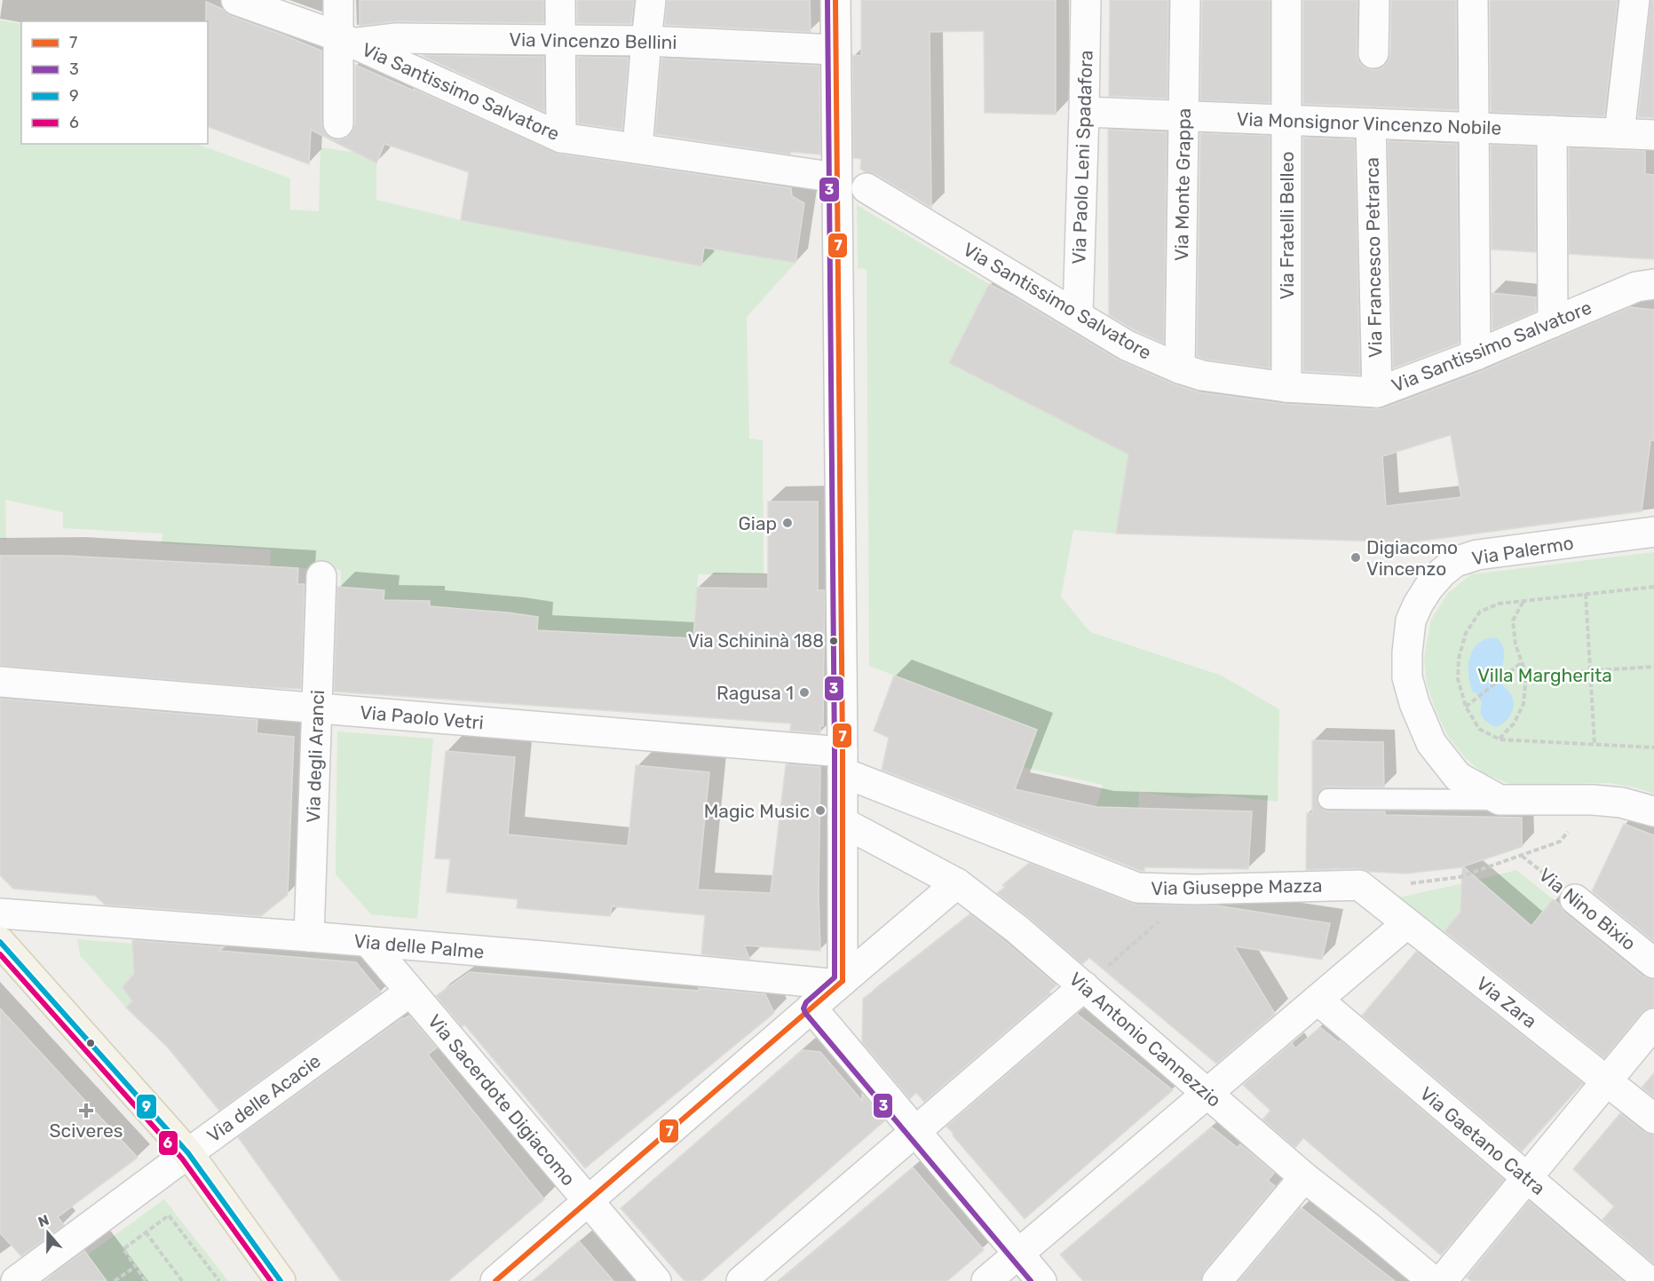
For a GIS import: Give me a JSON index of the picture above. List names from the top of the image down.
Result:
{
  "streets": {
    "street": [
      "Via Vincenzo Bellini",
      "Via Santissimo Salvatore",
      "Via Monsignor Vincenzo Nobile",
      "Via Paolo Leni Spadafora",
      "Via Monte Grappa",
      "Via Fratelli Belleo",
      "Via Francesco Petrarca",
      "Via Palermo",
      "Via Paolo Vetri",
      "Via degli Aranci",
      "Via Giuseppe Mazza",
      "Via Nino Bixio",
      "Via delle Palme",
      "Via Zara",
      "Via Antonio Cannezzio",
      "Via delle Acacie",
      "Via Sacerdote Digiacomo",
      "Via Gaetano Catra"
    ]
  },
  "crossings": [
    ["Via Vincenzo Bellini", "Via Santissimo Salvatore"],
    ["Via Santissimo Salvatore", "Via Paolo Leni Spadafora"],
    ["Via Santissimo Salvatore", "Via Monte Grappa"],
    ["Via Santissimo Salvatore", "Via Fratelli Belleo"],
    ["Via Santissimo Salvatore", "Via Francesco Petrarca"],
    ["Via Monsignor Vincenzo Nobile", "Via Paolo Leni Spadafora"],
    ["Via Monsignor Vincenzo Nobile", "Via Monte Grappa"],
    ["Via Monsignor Vincenzo Nobile", "Via Fratelli Belleo"],
    ["Via Monsignor Vincenzo Nobile", "Via Francesco Petrarca"],
    ["Via Paolo Vetri", "Via degli Aranci"],
    ["Via Paolo Vetri", "Via Giuseppe Mazza"],
    ["Via degli Aranci", "Via delle Palme"],
    ["Via Giuseppe Mazza", "Via Zara"],
    ["Via delle Palme", "Via Sacerdote Digiacomo"],
    ["Via delle Acacie", "Via Sacerdote Digiacomo"]
  ],
  "parks": ["Villa Margherita"],
  "places": {
    "other": [
      "Giap",
      "Digiacomo Vincenzo",
      "Via Schininà 188",
      "Ragusa 1",
      "Magic Music"
    ],
    "health": ["Sciveres"]
  },
  "lines": [
    "transit line 7",
    "transit line 3",
    "transit line 9",
    "transit line 6"
  ],
  "legend": [
    "7",
    "3",
    "9",
    "6"
  ],
  "north": "top"
}
